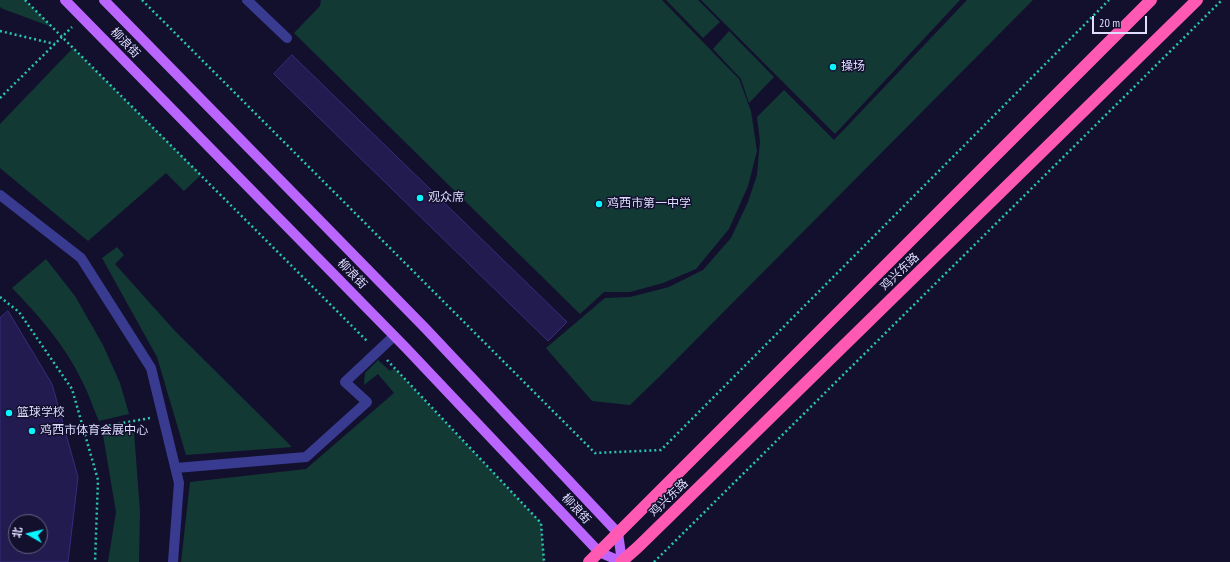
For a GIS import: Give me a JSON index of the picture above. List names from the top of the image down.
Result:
{
  "streets": {
    "highway": ["鸡兴东路"],
    "main road": ["柳浪街"]
  },
  "crossings": [
    ["柳浪街", "鸡兴东路"]
  ],
  "places": [
    "操场",
    "观众席",
    "鸡西市第一中学",
    "篮球学校",
    "鸡西市体育会展中心"
  ],
  "scale_bar": "20 m",
  "north": "left"
}
